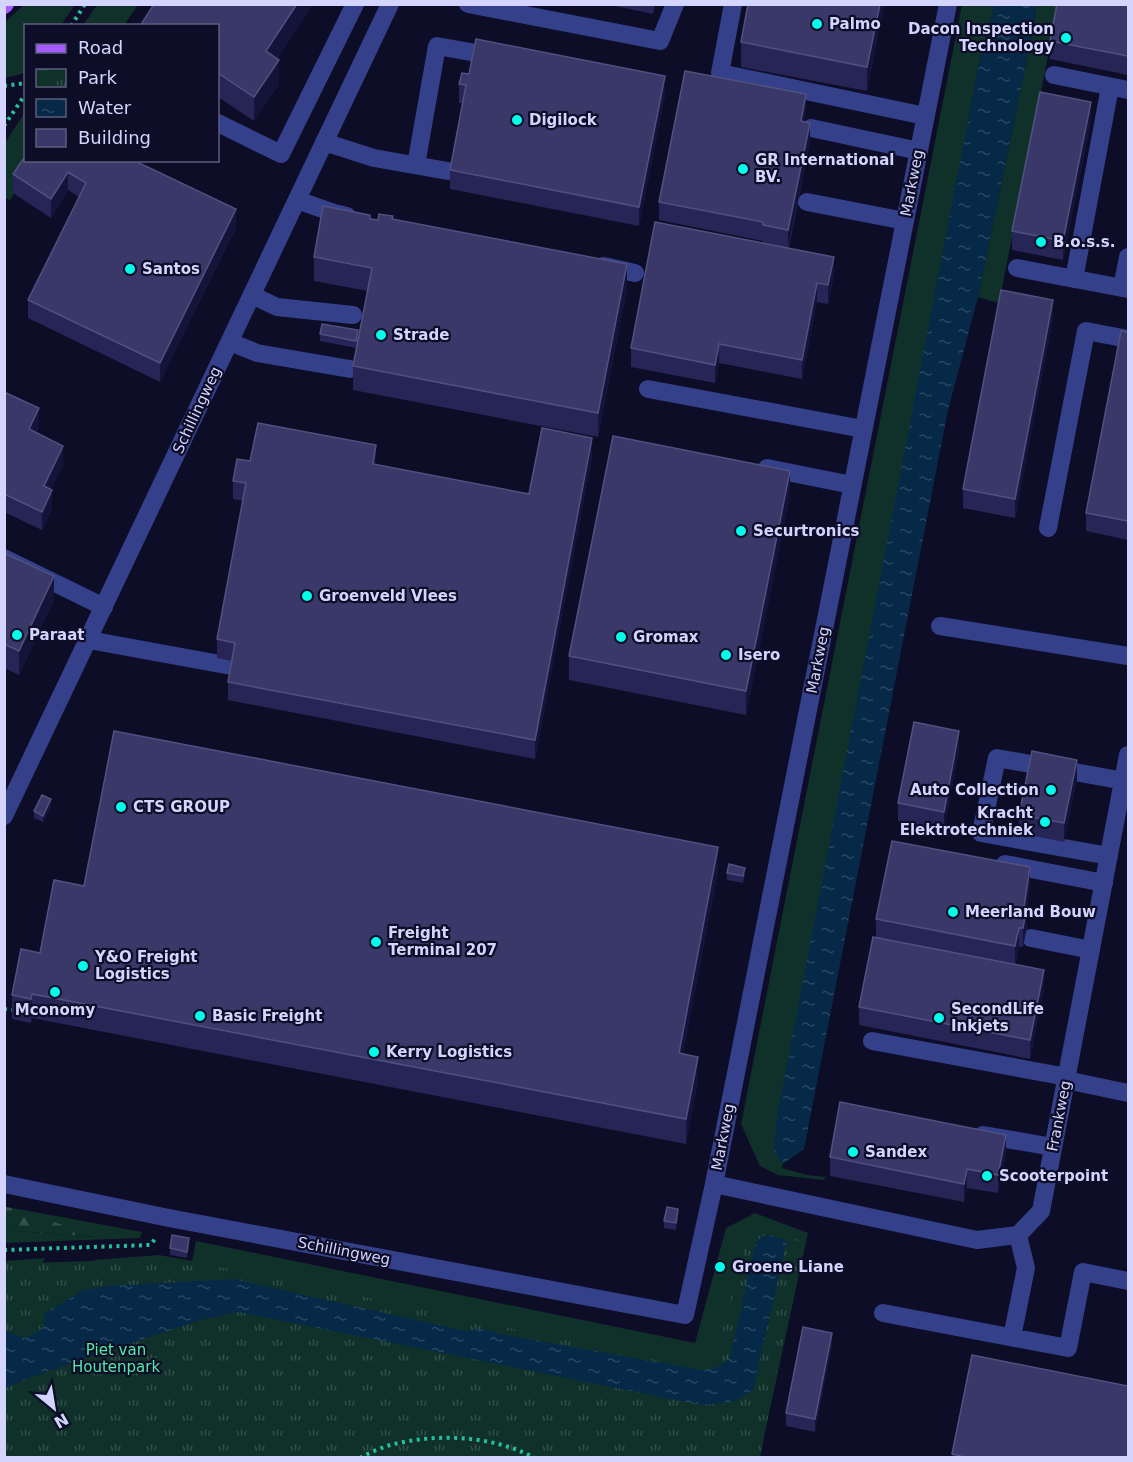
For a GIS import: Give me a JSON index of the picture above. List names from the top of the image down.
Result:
{
  "streets": {
    "street": ["Markweg", "Schillingweg", "Frankweg"]
  },
  "crossings": [
    ["Markweg", "Schillingweg"]
  ],
  "parks": ["Piet van Houtenpark"],
  "places": [
    "Palmo",
    "Dacon Inspection Technology",
    "Digilock",
    "GR International BV.",
    "B.o.s.s.",
    "Santos",
    "Strade",
    "Securtronics",
    "Groenveld Vlees",
    "Paraat",
    "Gromax",
    "Isero",
    "Auto Collection",
    "CTS GROUP",
    "Kracht Elektrotechniek",
    "Meerland Bouw",
    "Freight Terminal 207",
    "Y&O Freight Logistics",
    "Mconomy",
    "Basic Freight",
    "SecondLife Inkjets",
    "Kerry Logistics",
    "Sandex",
    "Scooterpoint",
    "Groene Liane"
  ],
  "legend": [
    "Road",
    "Park",
    "Water",
    "Building"
  ],
  "north": "bottom right"
}
